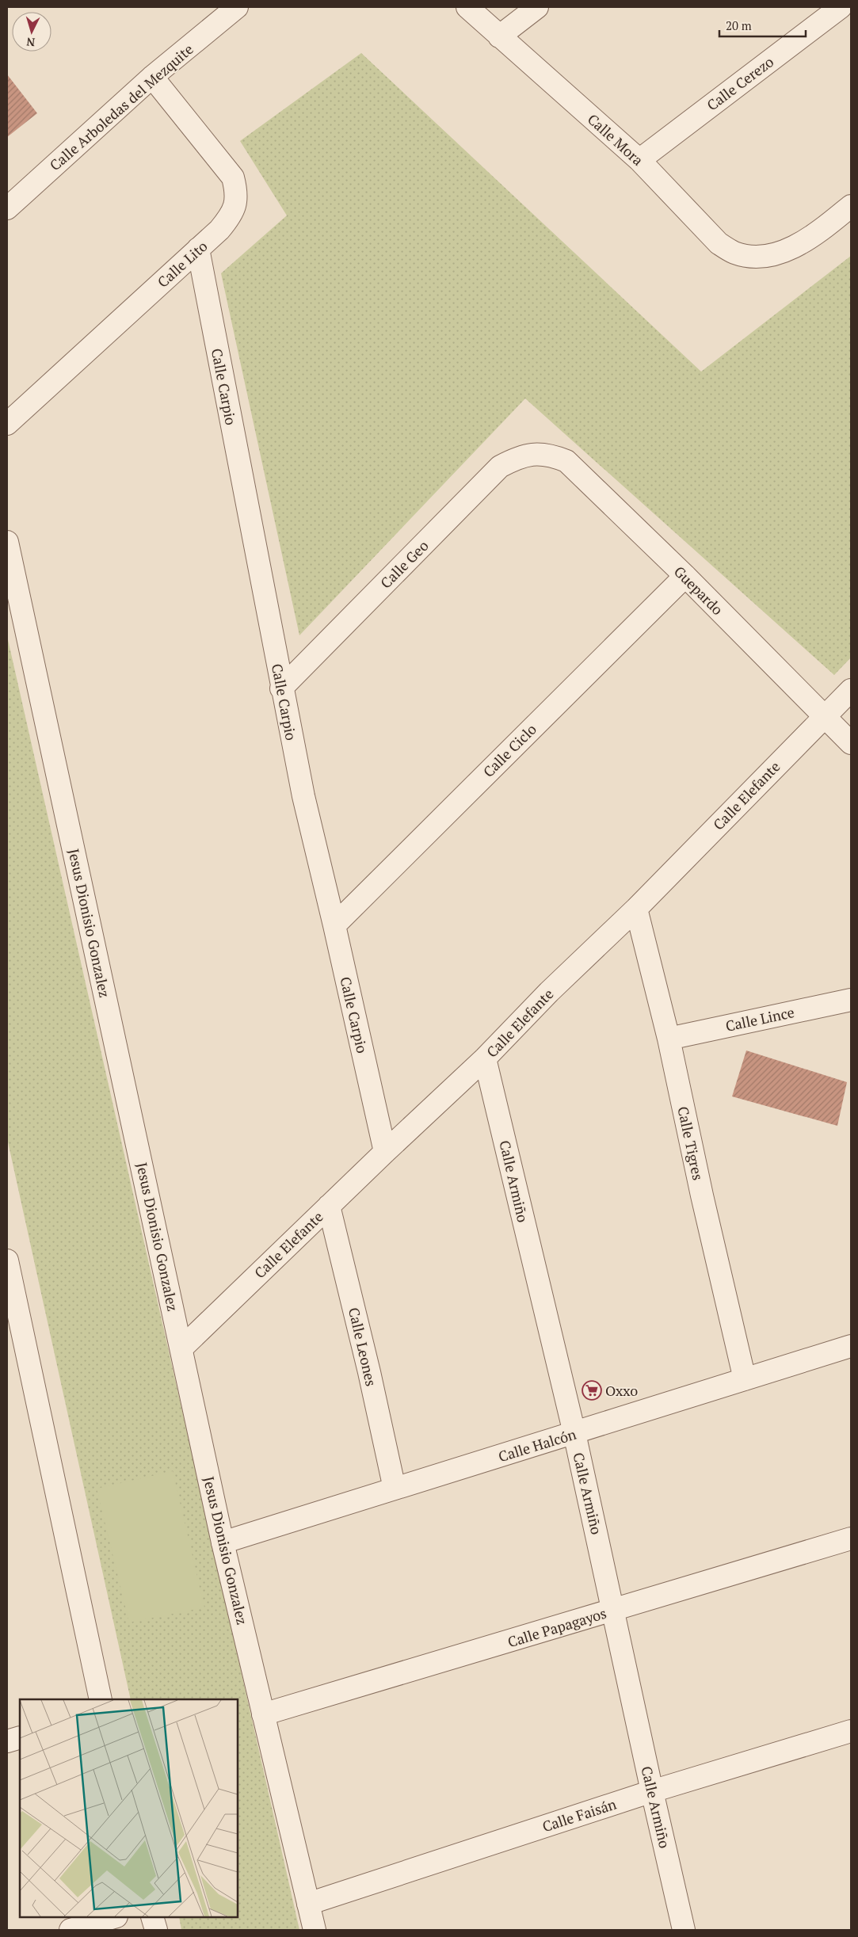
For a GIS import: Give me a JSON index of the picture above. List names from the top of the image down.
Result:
{
  "streets": {
    "street": [
      "Calle Cerezo",
      "Calle Arboledas del Mezquite",
      "Calle Mora",
      "Calle Lito",
      "Calle Carpio",
      "Calle Geo",
      "Guepardo",
      "Calle Ciclo",
      "Calle Elefante",
      "Jesus Dionisio Gonzalez",
      "Calle Lince",
      "Calle Tigres",
      "Calle Armiño",
      "Calle Leones",
      "Calle Halcón",
      "Calle Papagayos",
      "Calle Faisán"
    ]
  },
  "crossings": [
    ["Calle Cerezo", "Calle Mora"],
    ["Calle Arboledas del Mezquite", "Calle Lito"],
    ["Calle Lito", "Calle Carpio"],
    ["Calle Carpio", "Calle Geo"],
    ["Calle Carpio", "Calle Ciclo"],
    ["Calle Carpio", "Calle Elefante"],
    ["Calle Geo", "Guepardo"],
    ["Guepardo", "Calle Ciclo"],
    ["Guepardo", "Calle Elefante"],
    ["Calle Elefante", "Jesus Dionisio Gonzalez"],
    ["Calle Elefante", "Calle Tigres"],
    ["Calle Elefante", "Calle Armiño"],
    ["Calle Elefante", "Calle Leones"],
    ["Jesus Dionisio Gonzalez", "Calle Halcón"],
    ["Jesus Dionisio Gonzalez", "Calle Papagayos"],
    ["Jesus Dionisio Gonzalez", "Calle Faisán"],
    ["Calle Lince", "Calle Tigres"],
    ["Calle Tigres", "Calle Halcón"],
    ["Calle Armiño", "Calle Halcón"],
    ["Calle Armiño", "Calle Papagayos"],
    ["Calle Armiño", "Calle Faisán"],
    ["Calle Leones", "Calle Halcón"]
  ],
  "places": {
    "supermarket": ["Oxxo"]
  },
  "scale_bar": "20 m",
  "north": "bottom"
}
